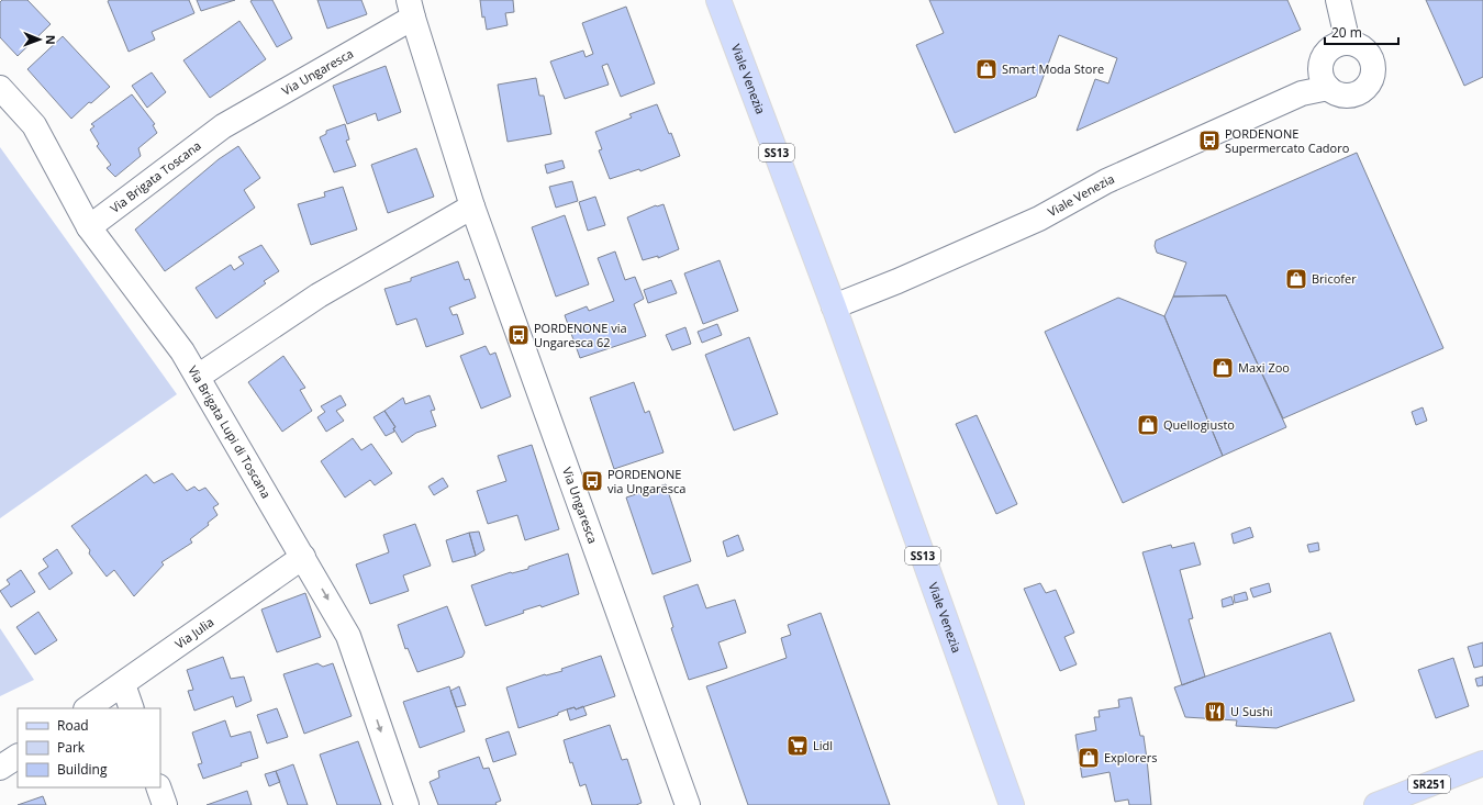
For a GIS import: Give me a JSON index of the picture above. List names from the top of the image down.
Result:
{
  "streets": {
    "main road": ["Viale Venezia", "SS13", "SR251"],
    "street": [
      "Via Ungaresca",
      "Via Brigata Toscana",
      "Via Brigata Lupi di Toscana",
      "Via Julia"
    ]
  },
  "crossings": [
    ["Via Ungaresca", "Via Brigata Toscana"],
    ["Via Brigata Toscana", "Via Brigata Lupi di Toscana"],
    ["Via Brigata Lupi di Toscana", "Via Julia"]
  ],
  "places": {
    "shop": [
      "Smart Moda Store",
      "Bricofer",
      "Maxi Zoo",
      "Quellogiusto",
      "Explorers"
    ],
    "bus stop": ["PORDENONE Supermercato Cadoro", "PORDENONE via Ungaresca 62", "PORDENONE via Ungaresca"],
    "restaurant": ["U Sushi"],
    "supermarket": ["Lidl"]
  },
  "legend": ["Road", "Park", "Building"],
  "scale_bar": "20 m",
  "north": "right"
}
